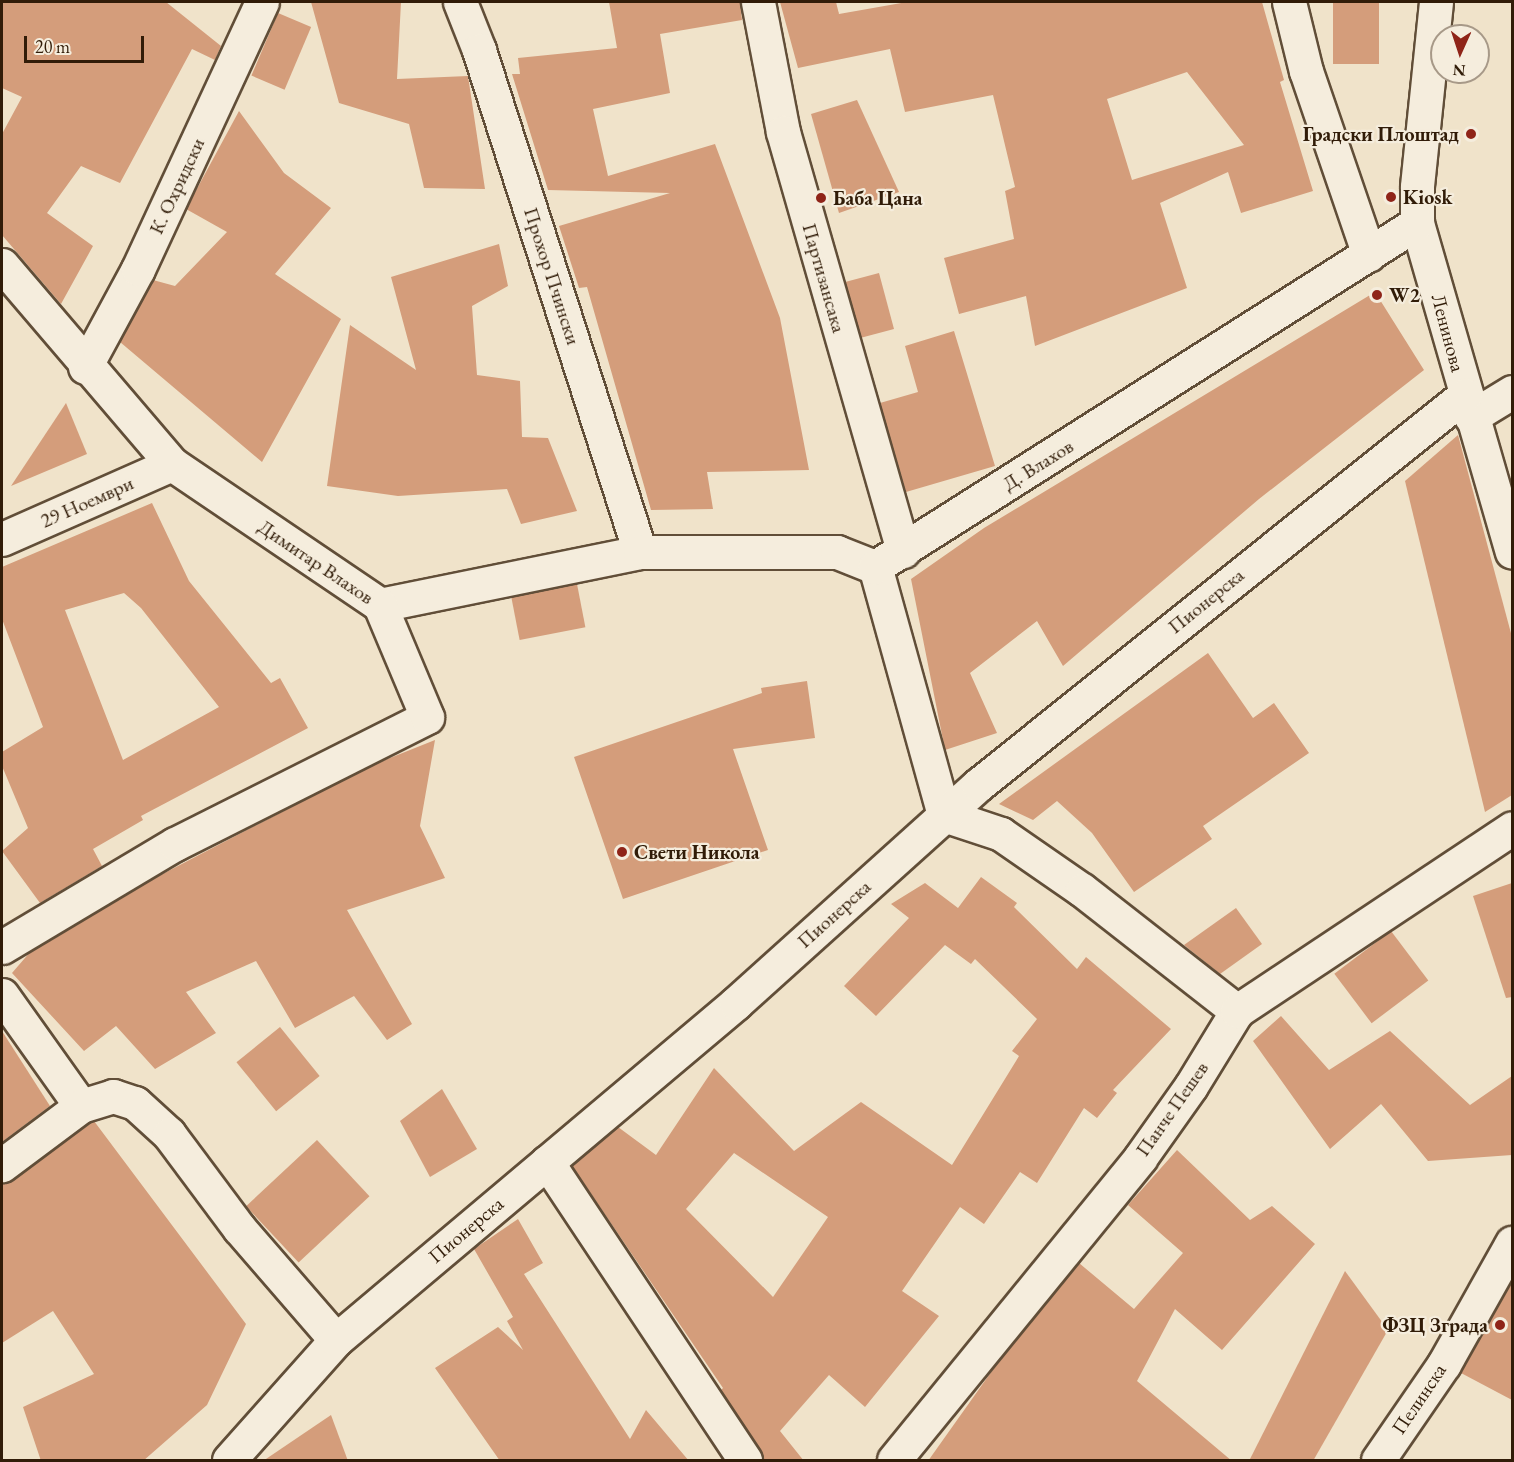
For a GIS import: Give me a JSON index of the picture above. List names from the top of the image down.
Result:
{
  "streets": {
    "street": [
      "К. Охридски",
      "Прохор Пчински",
      "Партизансака",
      "Ленинова",
      "Д. Влахов",
      "29 Ноември",
      "Димитар Влахов",
      "Пионерска",
      "Панче Пешев",
      "Пелинска"
    ]
  },
  "crossings": [
    ["К. Охридски", "Димитар Влахов"],
    ["Прохор Пчински", "Димитар Влахов"],
    ["Партизансака", "Д. Влахов"],
    ["Ленинова", "Д. Влахов"],
    ["Ленинова", "Пионерска"],
    ["Д. Влахов", "Димитар Влахов"],
    ["29 Ноември", "Димитар Влахов"]
  ],
  "places": [
    "Градски Плоштад",
    "Kiosk",
    "Баба Цана",
    "W2",
    "Свети Никола",
    "ФЗЦ Зграда"
  ],
  "scale_bar": "20 m",
  "north": "bottom"
}
